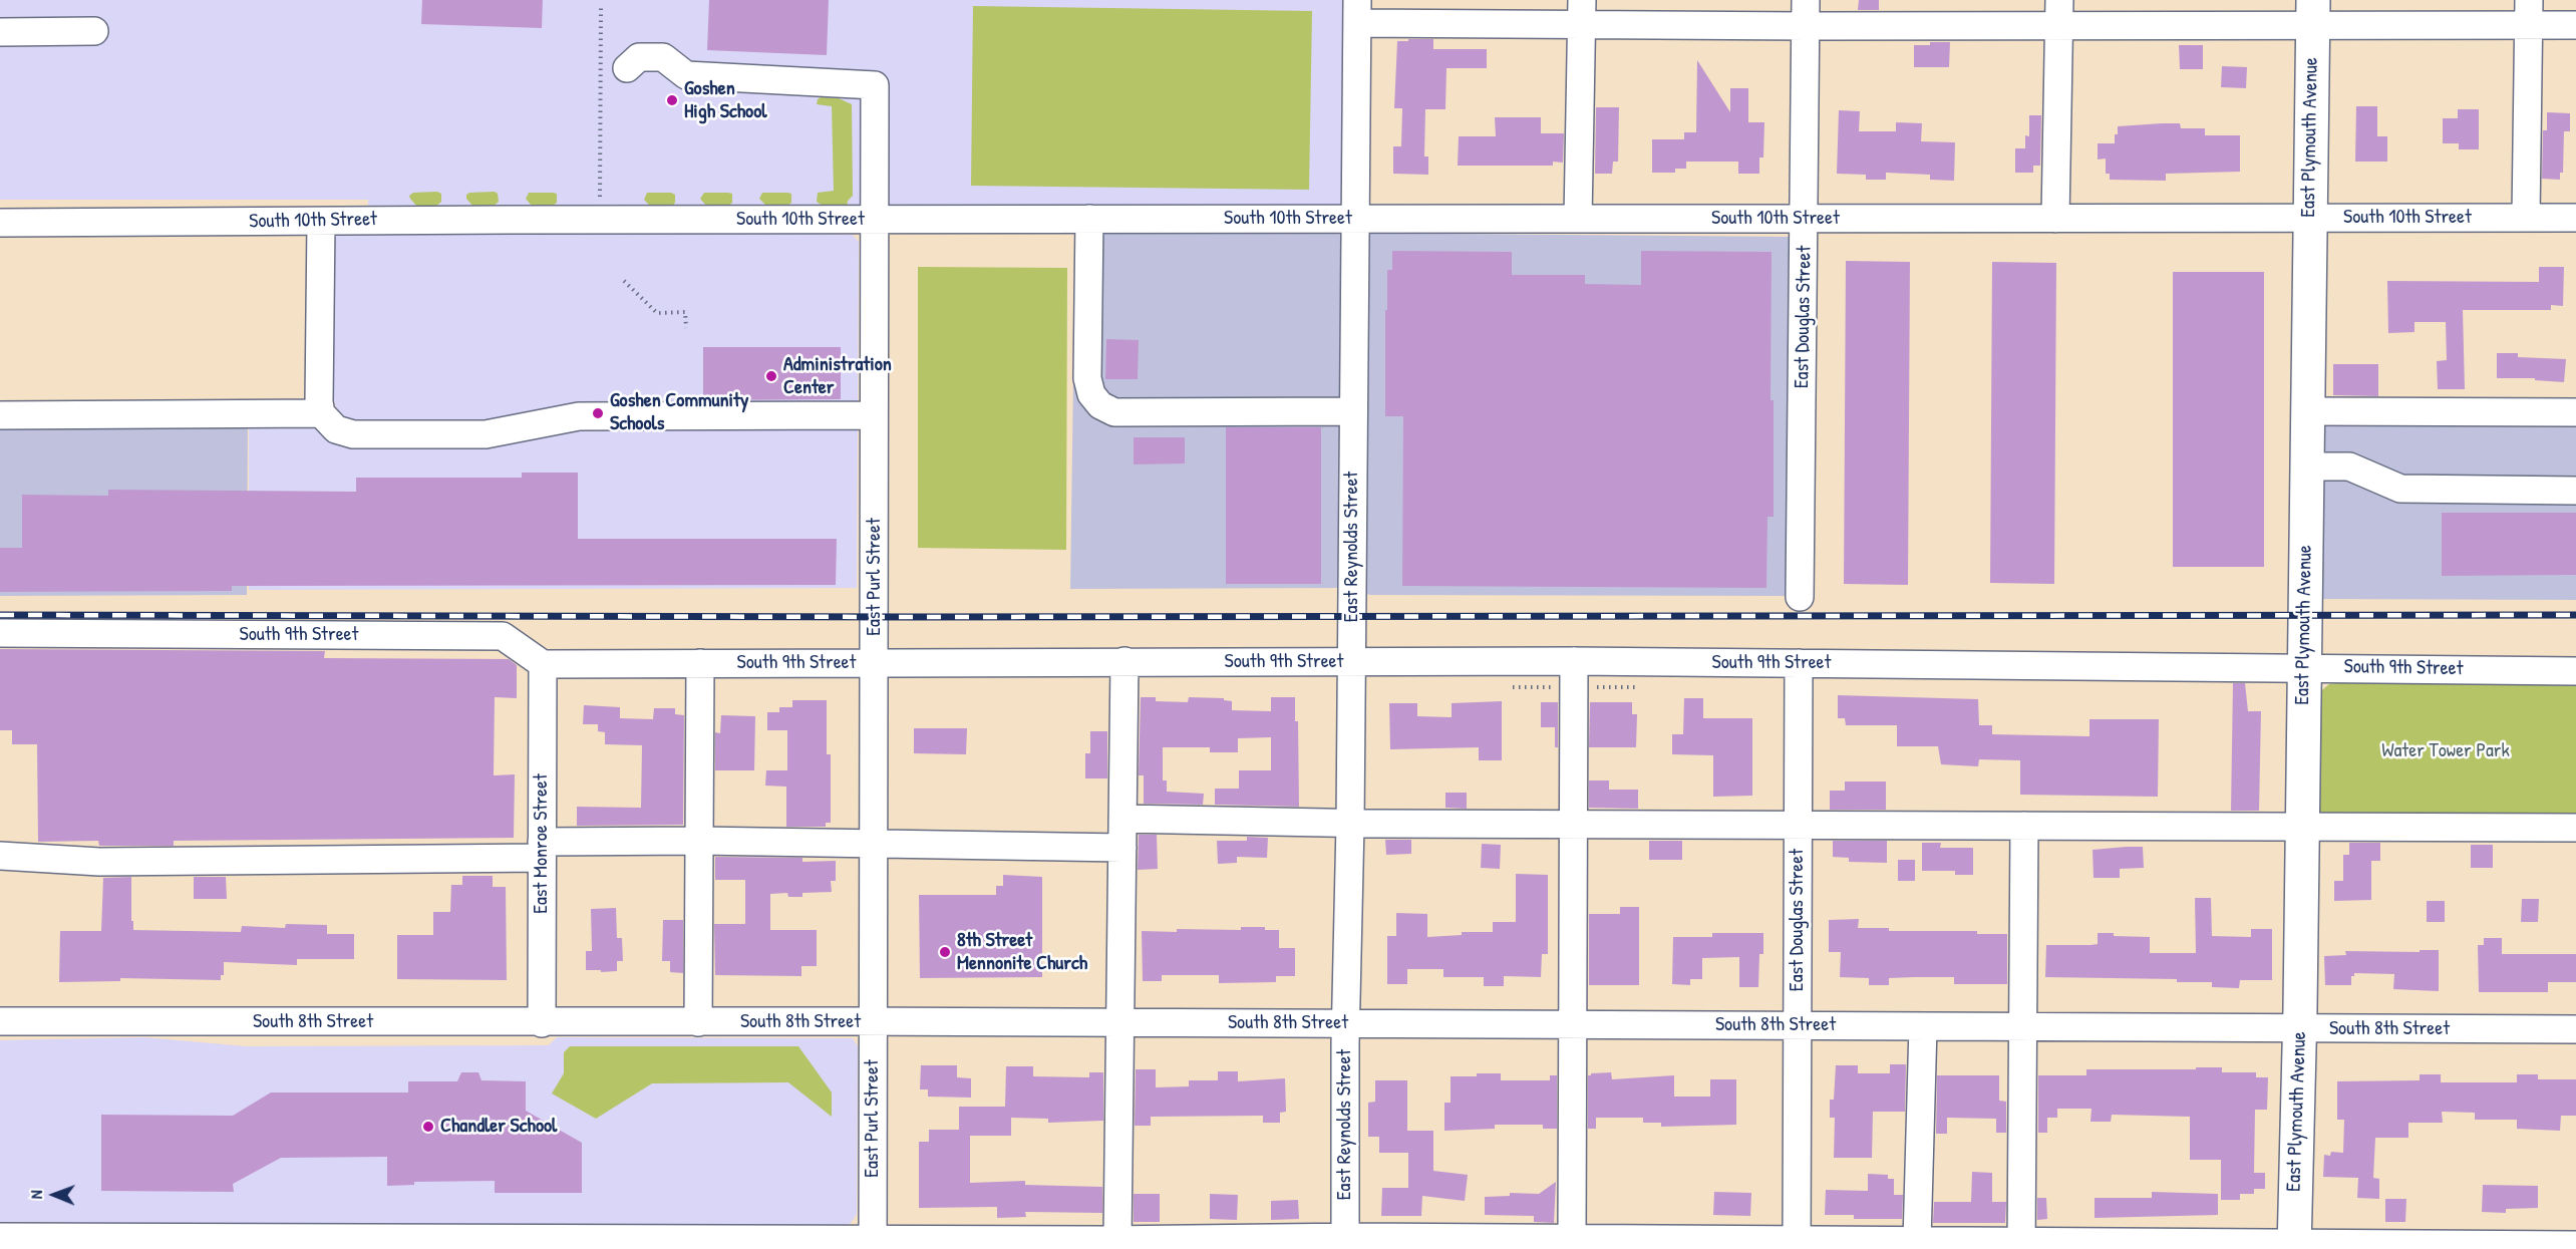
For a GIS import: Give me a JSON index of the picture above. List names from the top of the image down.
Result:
{
  "streets": {
    "main road": ["East Plymouth Avenue"],
    "street": [
      "South 10th Street",
      "East Douglas Street",
      "East Reynolds Street",
      "East Purl Street",
      "South 9th Street",
      "East Monroe Street",
      "South 8th Street"
    ]
  },
  "crossings": [
    ["East Plymouth Avenue", "South 10th Street"],
    ["East Plymouth Avenue", "South 9th Street"],
    ["East Plymouth Avenue", "South 8th Street"],
    ["South 10th Street", "East Douglas Street"],
    ["South 10th Street", "East Reynolds Street"],
    ["South 10th Street", "East Purl Street"],
    ["East Douglas Street", "South 9th Street"],
    ["East Douglas Street", "South 8th Street"],
    ["East Reynolds Street", "South 9th Street"],
    ["East Reynolds Street", "South 8th Street"],
    ["East Purl Street", "South 9th Street"],
    ["East Purl Street", "South 8th Street"],
    ["South 9th Street", "East Monroe Street"],
    ["East Monroe Street", "South 8th Street"]
  ],
  "parks": ["Water Tower Park"],
  "places": [
    "Goshen High School",
    "Administration Center",
    "Goshen Community Schools",
    "8th Street Mennonite Church",
    "Chandler School"
  ],
  "north": "left"
}
